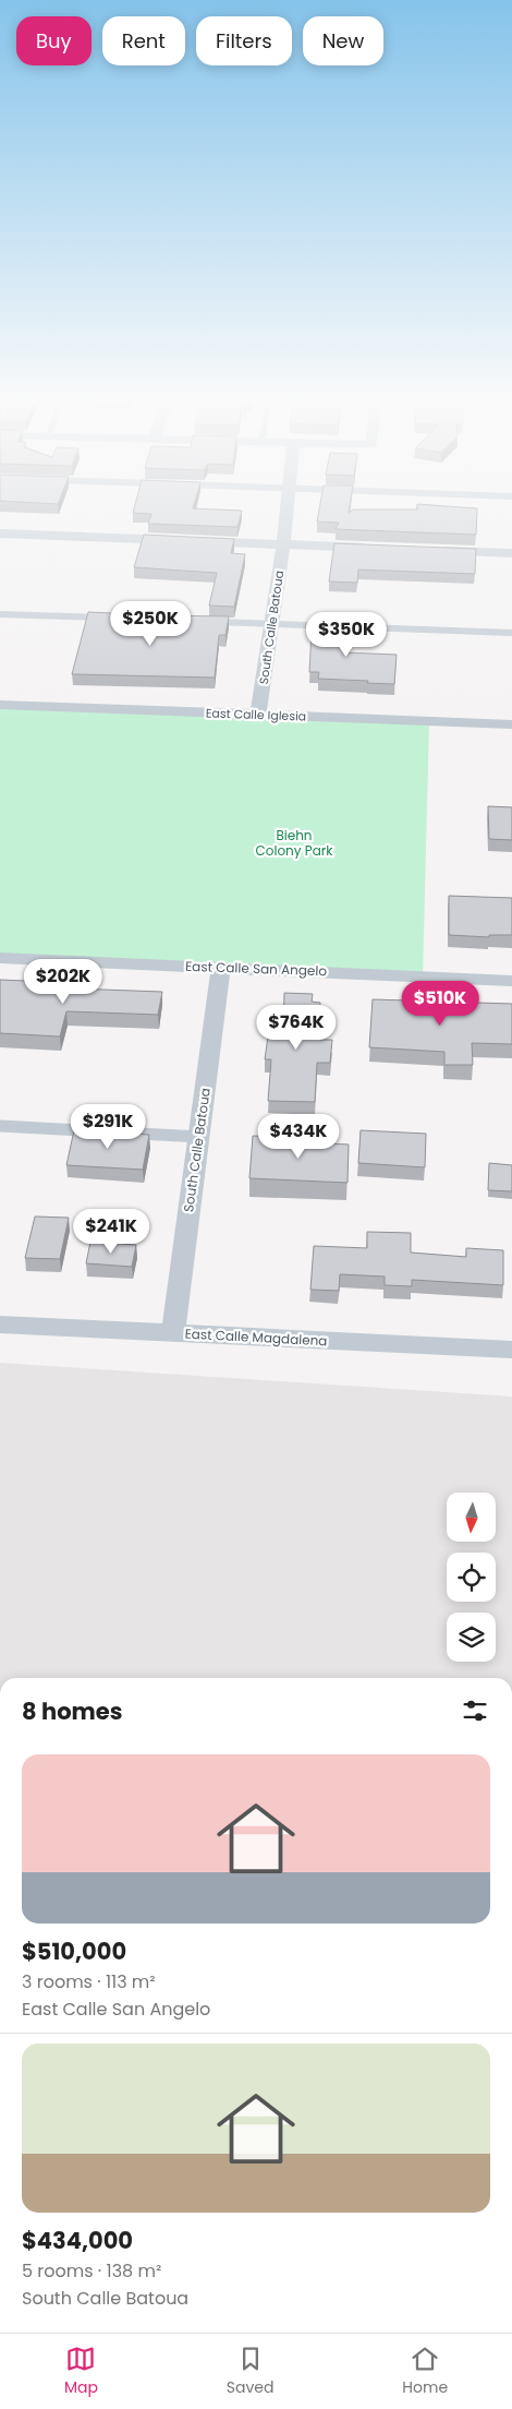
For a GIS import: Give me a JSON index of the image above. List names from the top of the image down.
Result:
{
  "streets": {
    "street": [
      "South Calle Batoua",
      "East Calle Iglesia",
      "East Calle San Angelo",
      "East Calle Magdalena"
    ]
  },
  "crossings": [
    ["South Calle Batoua", "East Calle Iglesia"],
    ["South Calle Batoua", "East Calle San Angelo"],
    ["South Calle Batoua", "East Calle Magdalena"]
  ],
  "parks": ["Biehn Colony Park"],
  "north": "bottom",
  "page": {
    "chip": [
      "Buy",
      "Rent",
      "Filters",
      "New"
    ],
    "price": [
      "$250K",
      "$350K",
      "$202K",
      "$510K",
      "$764K",
      "$291K",
      "$434K",
      "$241K"
    ],
    "heading": "8 homes",
    "list": [
      {
        "name": "$510,000",
        "note": "3 rooms · 113 m² · East Calle San Angelo"
      },
      {
        "name": "$434,000",
        "note": "5 rooms · 138 m² · South Calle Batoua"
      }
    ],
    "tabs": ["Map", "Saved", "Home"]
  }
}
